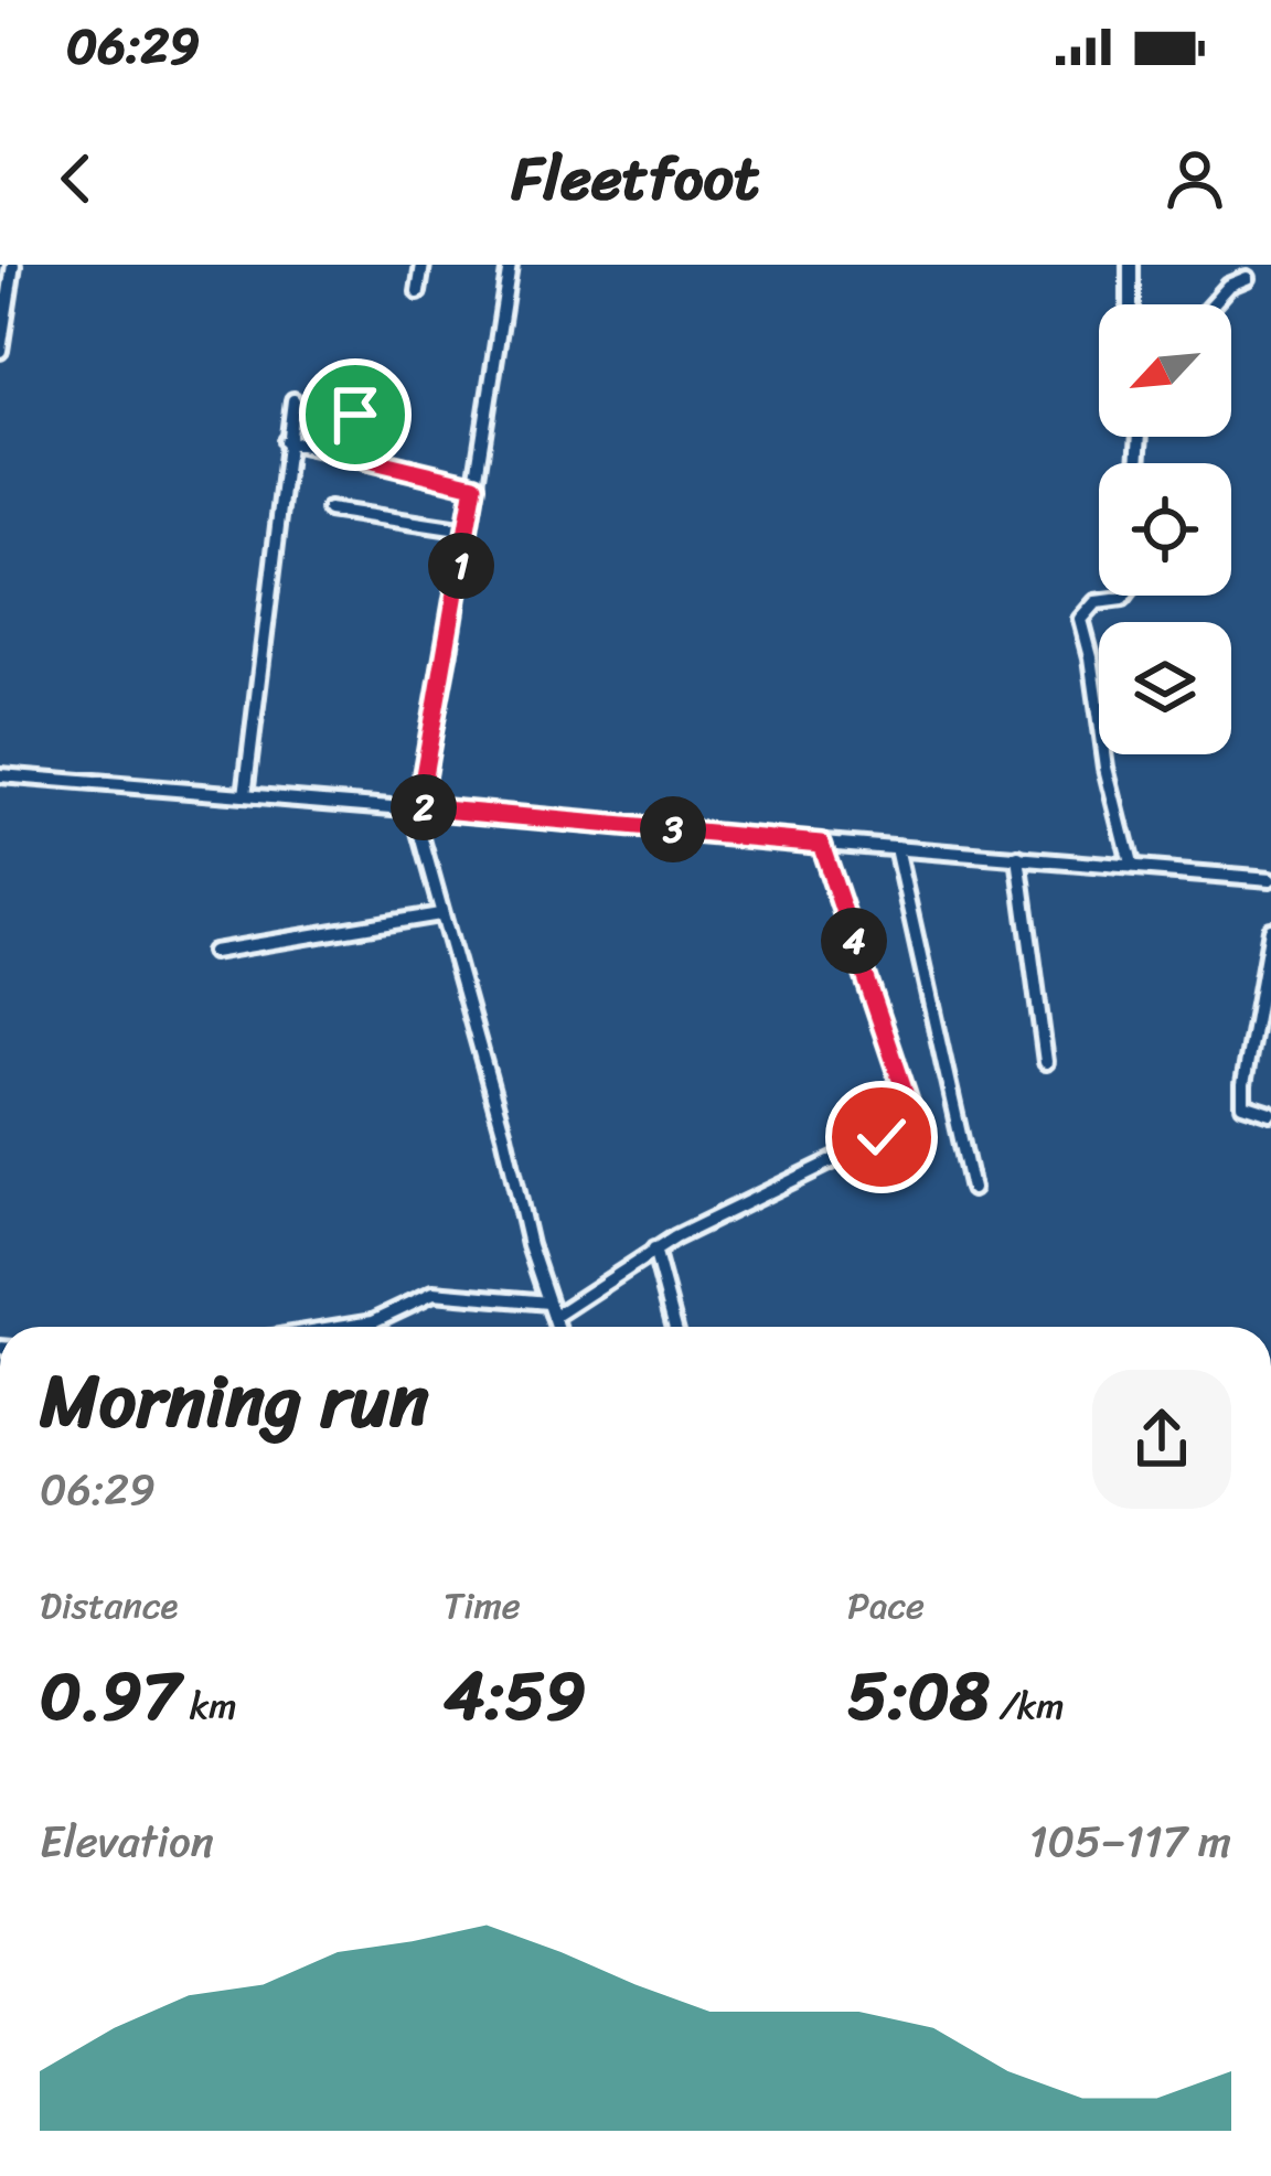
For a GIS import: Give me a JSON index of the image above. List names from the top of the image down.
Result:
{
  "north": "bottom left",
  "page": {
    "status": "06:29",
    "header": "Fleetfoot",
    "pins": [
      "1",
      "2",
      "3",
      "4"
    ],
    "heading": ["Morning run", "06:29"],
    "stats": [
      ["Distance", "0.97 km"],
      ["Time", "4:59"],
      ["Pace", "5:08 /km"]
    ],
    "chart": ["Elevation", "105–117 m"]
  }
}
